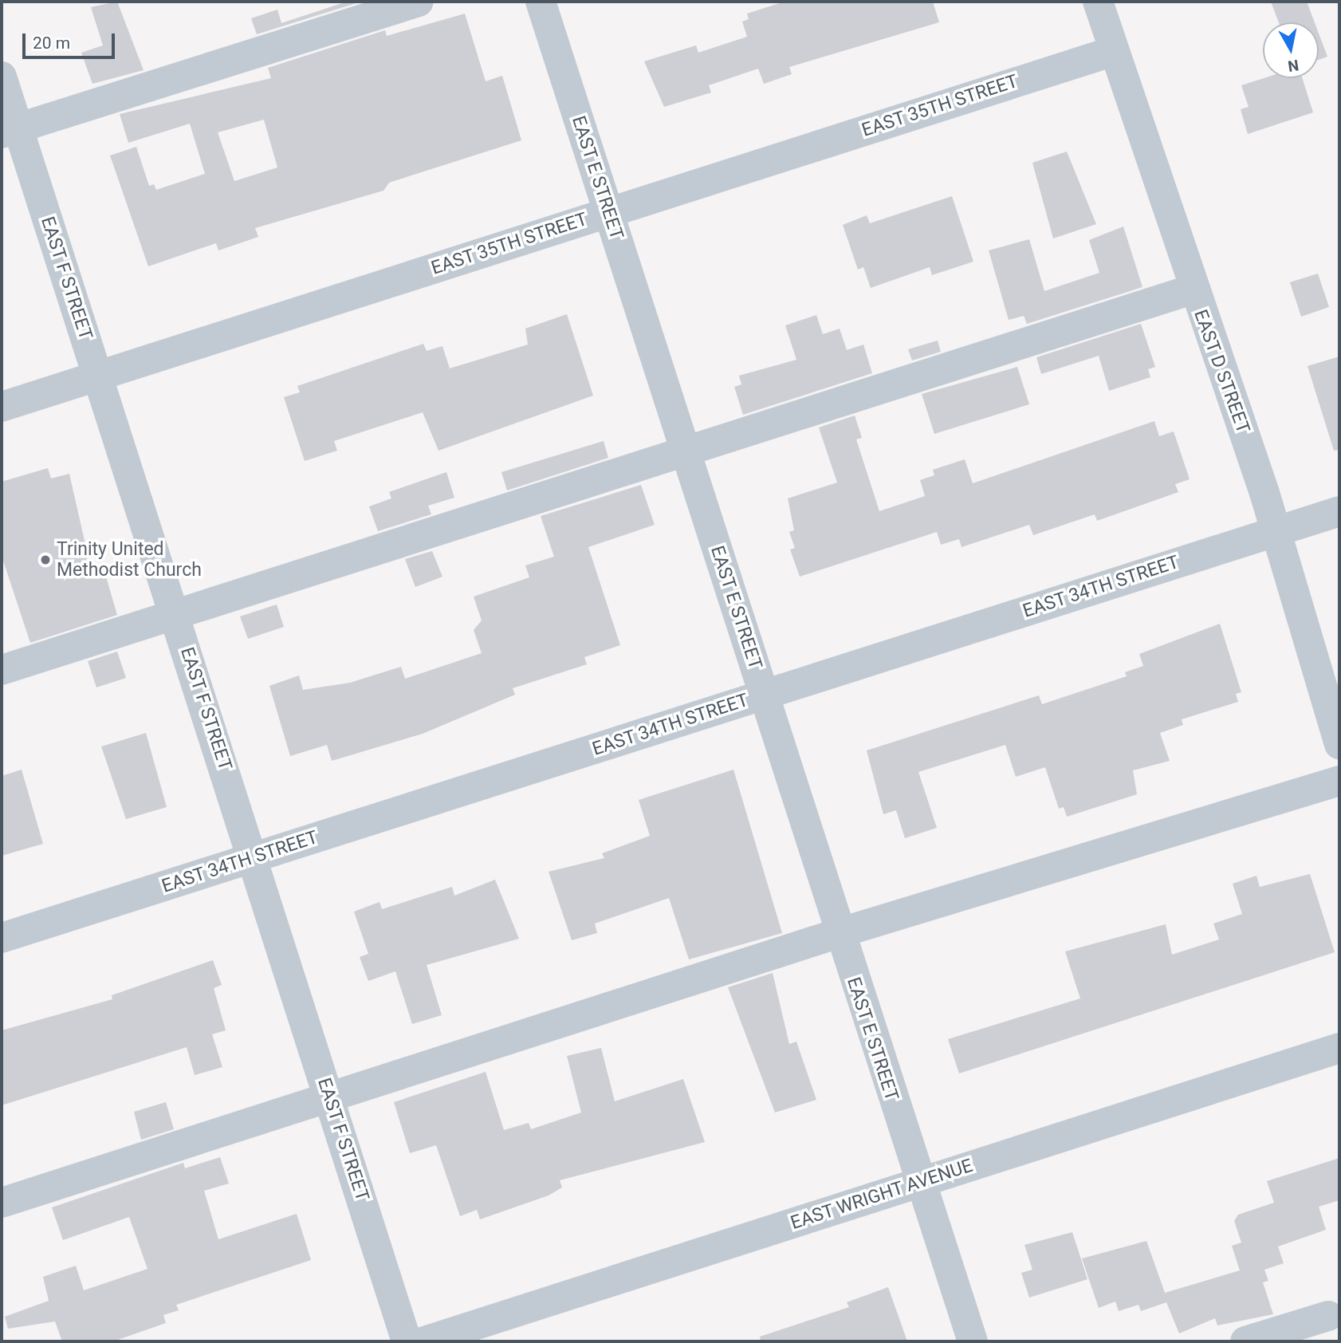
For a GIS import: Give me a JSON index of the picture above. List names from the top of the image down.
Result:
{
  "streets": {
    "street": [
      "EAST 35TH STREET",
      "EAST E STREET",
      "EAST F STREET",
      "EAST D STREET",
      "EAST 34TH STREET",
      "EAST WRIGHT AVENUE"
    ]
  },
  "crossings": [
    ["EAST 35TH STREET", "EAST E STREET"],
    ["EAST 35TH STREET", "EAST F STREET"],
    ["EAST 35TH STREET", "EAST D STREET"],
    ["EAST E STREET", "EAST 34TH STREET"],
    ["EAST E STREET", "EAST WRIGHT AVENUE"],
    ["EAST F STREET", "EAST 34TH STREET"],
    ["EAST D STREET", "EAST 34TH STREET"]
  ],
  "places": ["Trinity United Methodist Church"],
  "scale_bar": "20 m",
  "north": "bottom"
}
